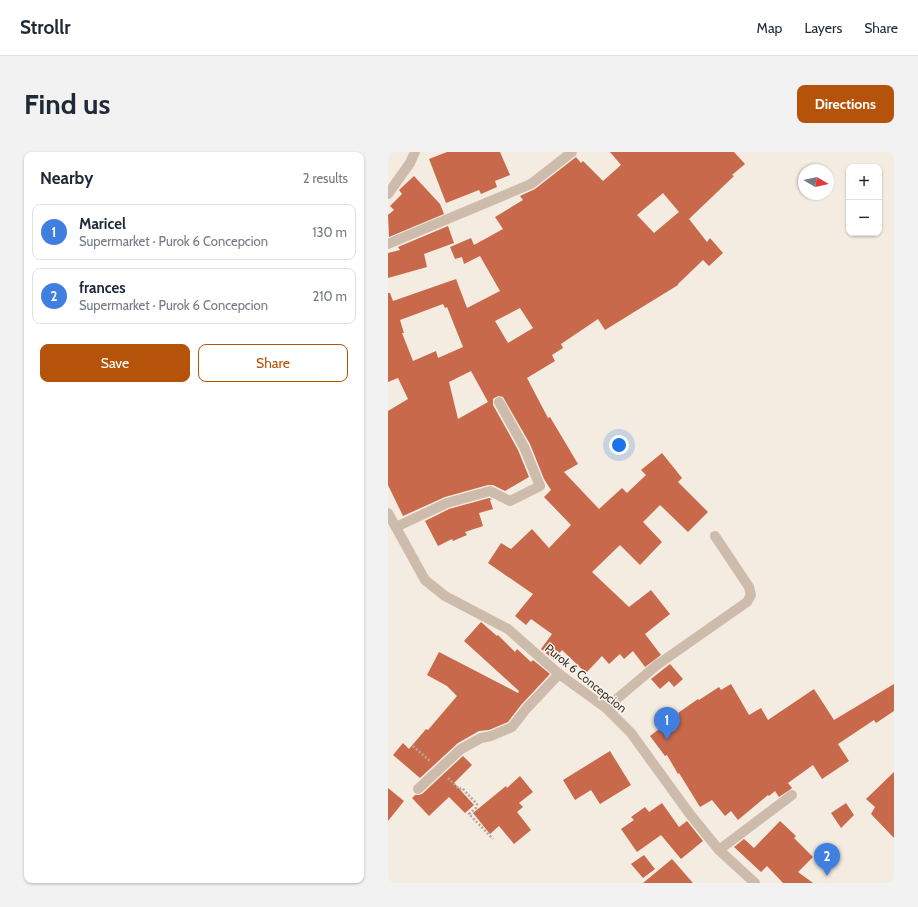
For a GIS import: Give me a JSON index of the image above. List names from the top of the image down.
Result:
{
  "streets": {
    "street": ["Purok 6 Concepcion"]
  },
  "north": "right",
  "page": {
    "header": "Strollr",
    "nav": ["Map", "Layers", "Share"],
    "buttons": [
      "Directions",
      ["Save", "Share"]
    ],
    "title": "Find us",
    "heading": ["Nearby", "2 results"],
    "map_buttons": ["+", "−"],
    "list": [
      {
        "mark": "1",
        "name": "Maricel",
        "note": "Supermarket · Purok 6 Concepcion",
        "value": "130 m"
      },
      {
        "mark": "2",
        "name": "frances",
        "note": "Supermarket · Purok 6 Concepcion",
        "value": "210 m"
      }
    ],
    "pins": ["1", "2"]
  }
}
